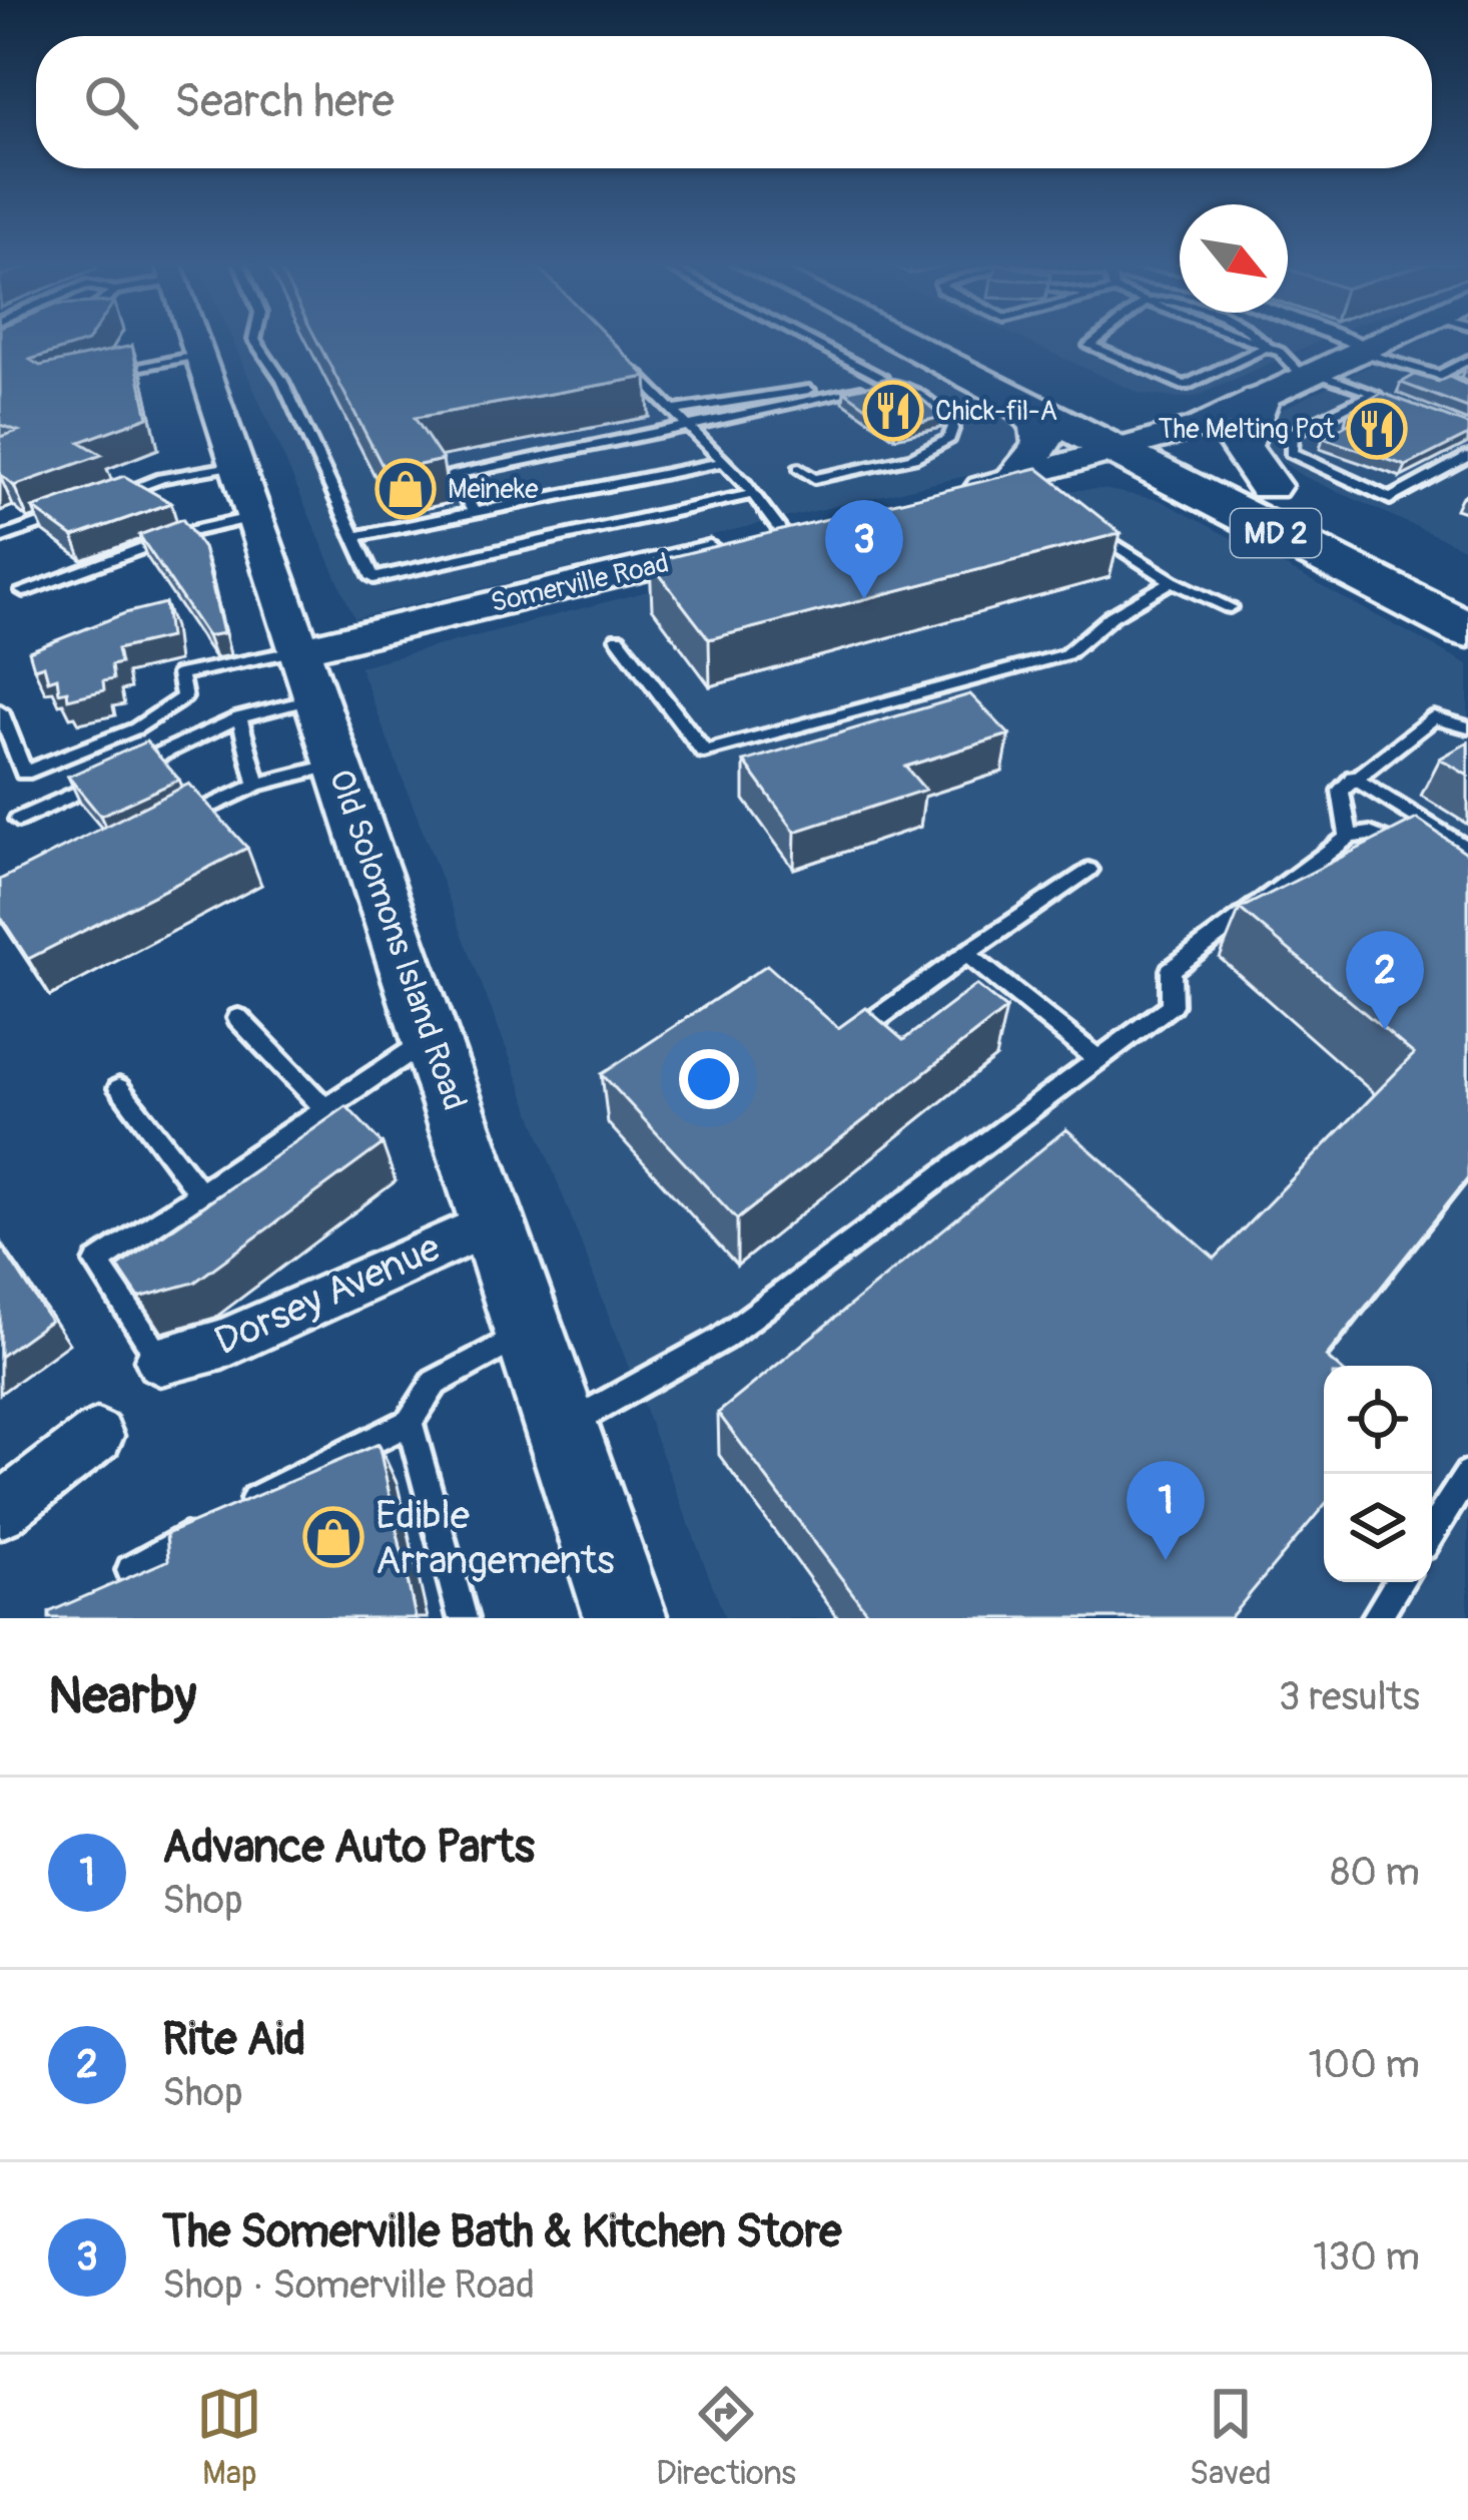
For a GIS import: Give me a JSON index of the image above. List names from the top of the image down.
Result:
{
  "streets": {
    "highway": ["MD 2"],
    "main road": ["Somerville Road", "Old Solomons Island Road"],
    "street": ["Dorsey Avenue"]
  },
  "crossings": [
    ["Somerville Road", "Old Solomons Island Road"],
    ["Old Solomons Island Road", "Dorsey Avenue"]
  ],
  "places": {
    "restaurant": ["Chick-fil-A", "The Melting Pot"],
    "shop": ["Meineke", "Edible Arrangements"]
  },
  "north": "bottom right",
  "page": {
    "search": "Search here",
    "pins": ["3", "2", "1"],
    "heading": ["Nearby", "3 results"],
    "list": [
      {
        "mark": "1",
        "name": "Advance Auto Parts",
        "note": "Shop",
        "value": "80 m"
      },
      {
        "mark": "2",
        "name": "Rite Aid",
        "note": "Shop",
        "value": "100 m"
      },
      {
        "mark": "3",
        "name": "The Somerville Bath & Kitchen Store",
        "note": "Shop · Somerville Road",
        "value": "130 m"
      }
    ],
    "nav": ["Map", "Directions", "Saved"]
  }
}
